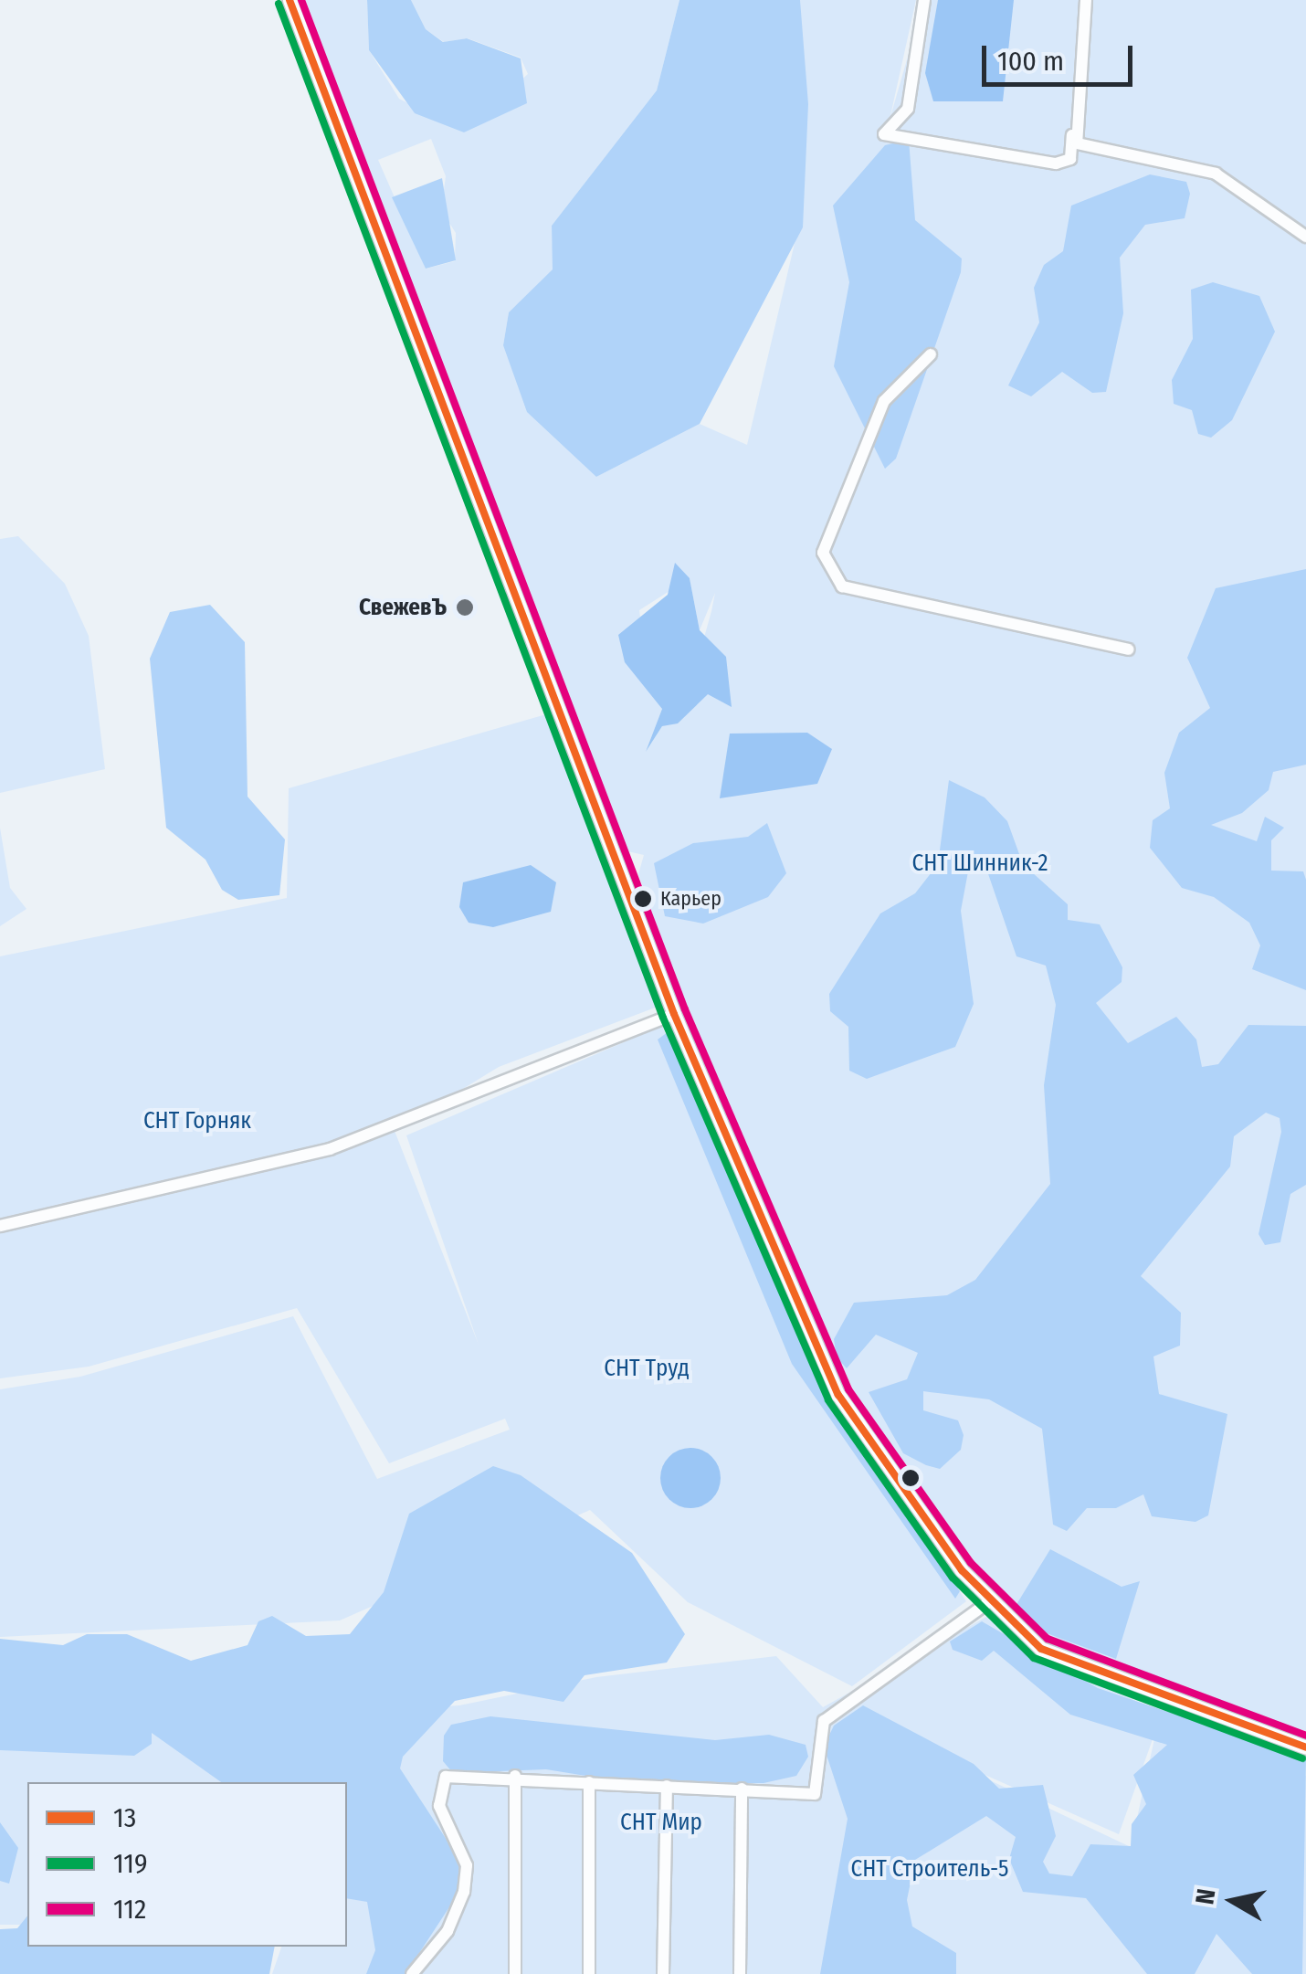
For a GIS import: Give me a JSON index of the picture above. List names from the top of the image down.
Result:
{
  "parks": [
    "СНТ Шинник-2",
    "СНТ Горняк",
    "СНТ Труд",
    "СНТ Мир",
    "СНТ Строитель-5"
  ],
  "places": ["СвежевЪ", "Карьер"],
  "lines": ["transit line 13", "transit line 112", "transit line 119"],
  "legend": ["13", "119", "112"],
  "scale_bar": "100 m",
  "north": "left"
}
